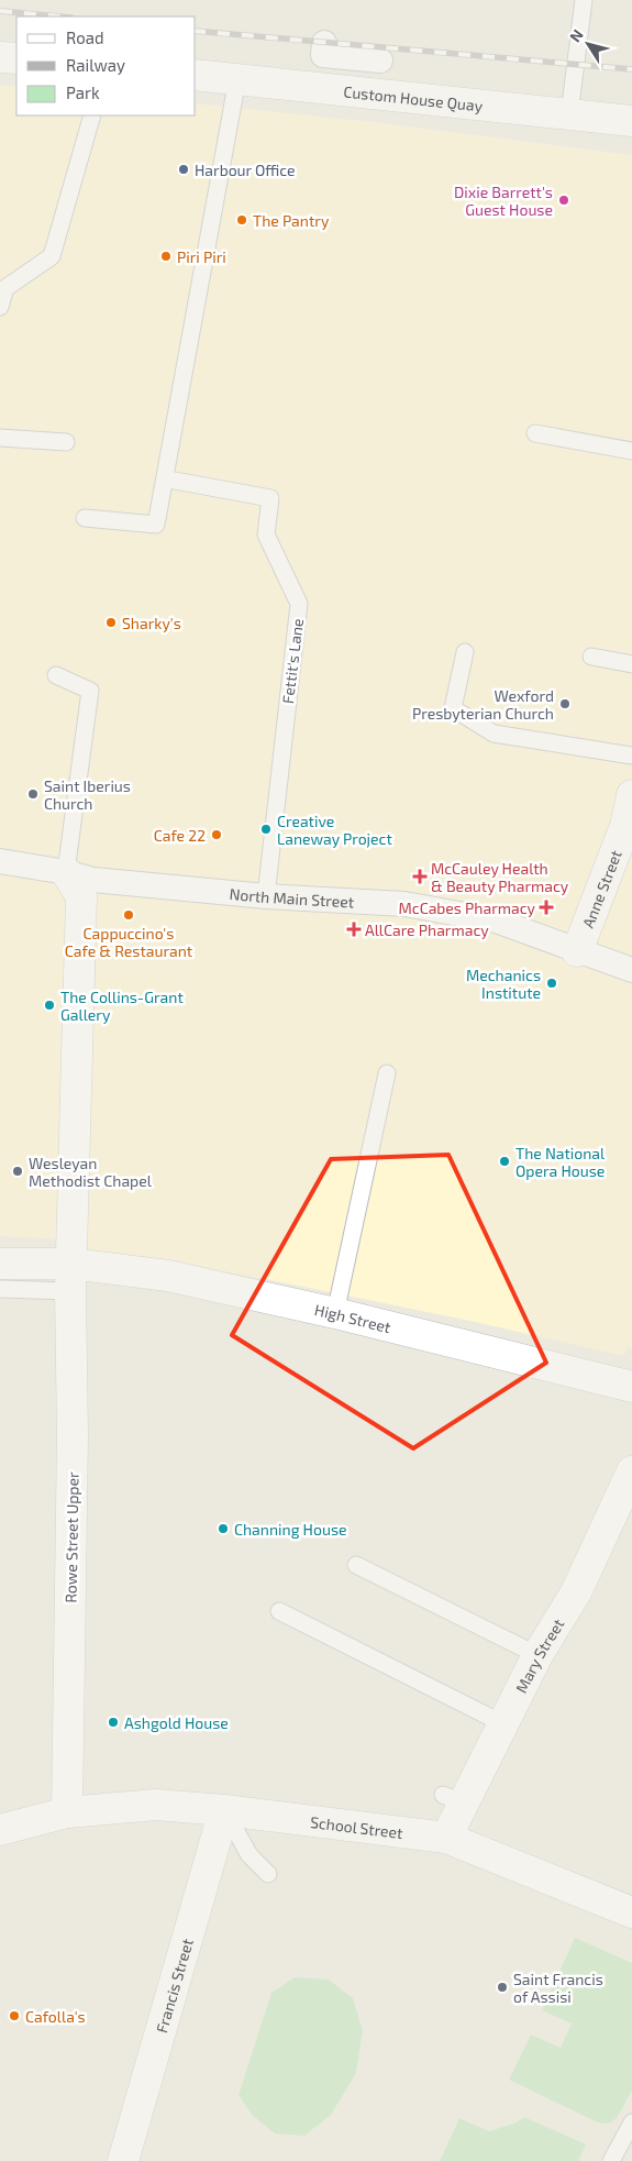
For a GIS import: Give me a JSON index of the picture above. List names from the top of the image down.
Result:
{
  "streets": {
    "street": [
      "Custom House Quay",
      "Anne Street",
      "North Main Street",
      "High Street",
      "Rowe Street Upper",
      "Mary Street",
      "School Street",
      "Francis Street"
    ],
    "lane": ["Fettit's Lane"]
  },
  "crossings": [
    ["Fettit's Lane", "North Main Street"],
    ["Anne Street", "North Main Street"],
    ["North Main Street", "Rowe Street Upper"],
    ["High Street", "Rowe Street Upper"],
    ["Rowe Street Upper", "School Street"],
    ["Mary Street", "School Street"],
    ["School Street", "Francis Street"]
  ],
  "places": {
    "other": [
      "Harbour Office",
      "Dixie Barrett's Guest House",
      "The Pantry",
      "Piri Piri",
      "Sharky's",
      "Wexford Presbyterian Church",
      "Saint Iberius Church",
      "Creative Laneway Project",
      "Cafe 22",
      "Cappuccino's Cafe & Restaurant",
      "Mechanics Institute",
      "The Collins-Grant Gallery",
      "The National Opera House",
      "Wesleyan Methodist Chapel",
      "Channing House",
      "Ashgold House",
      "Saint Francis of Assisi",
      "Cafolla's"
    ],
    "health": ["McCauley Health & Beauty Pharmacy", "McCabes Pharmacy", "AllCare Pharmacy"]
  },
  "legend": ["Road", "Railway", "Park"],
  "north": "top left"
}
